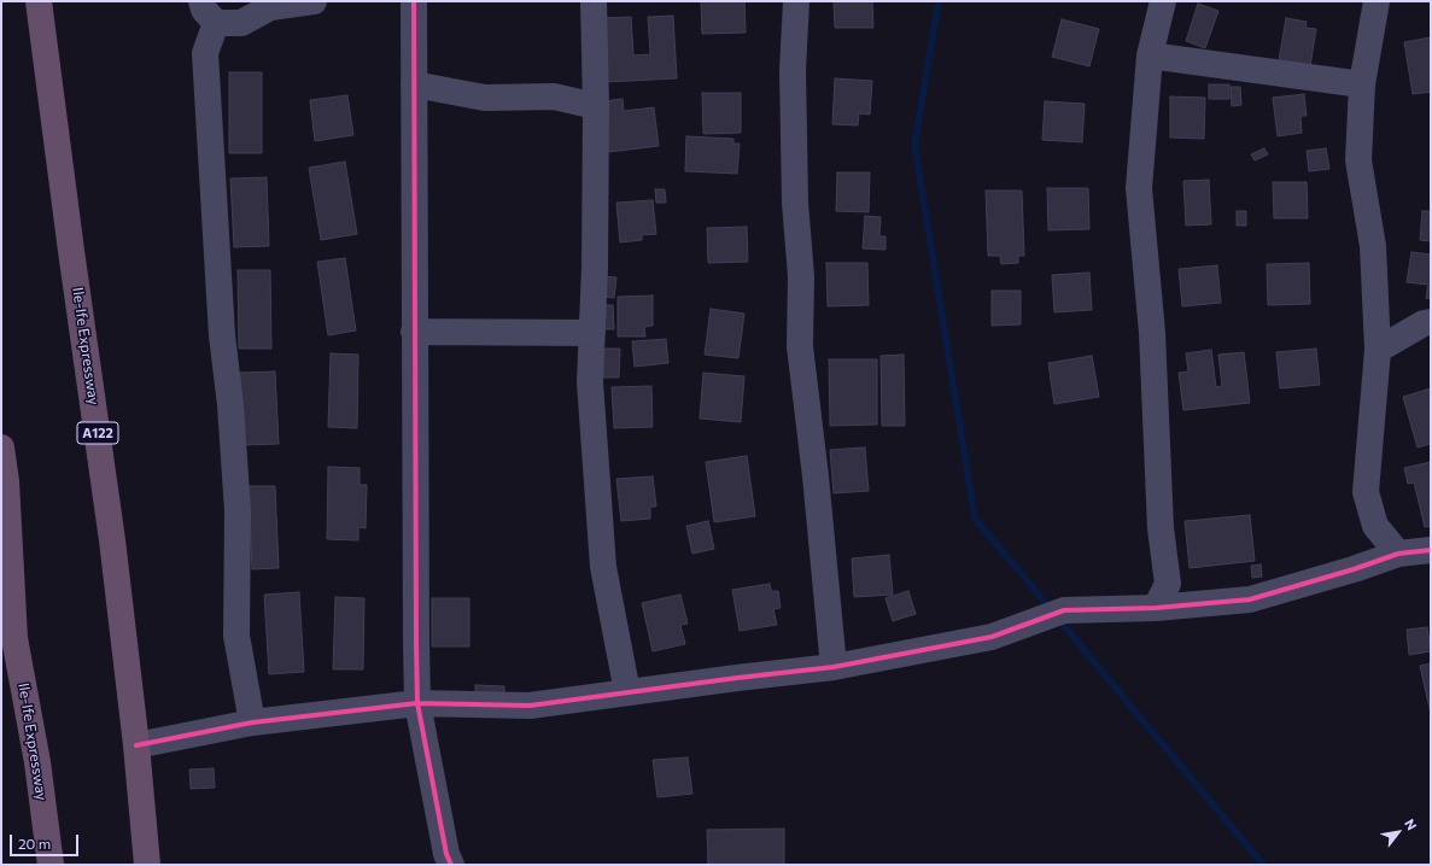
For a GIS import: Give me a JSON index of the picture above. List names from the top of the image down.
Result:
{
  "streets": {
    "highway": ["Ile-Ife Expressway", "A122"]
  },
  "scale_bar": "20 m",
  "north": "top right"
}
